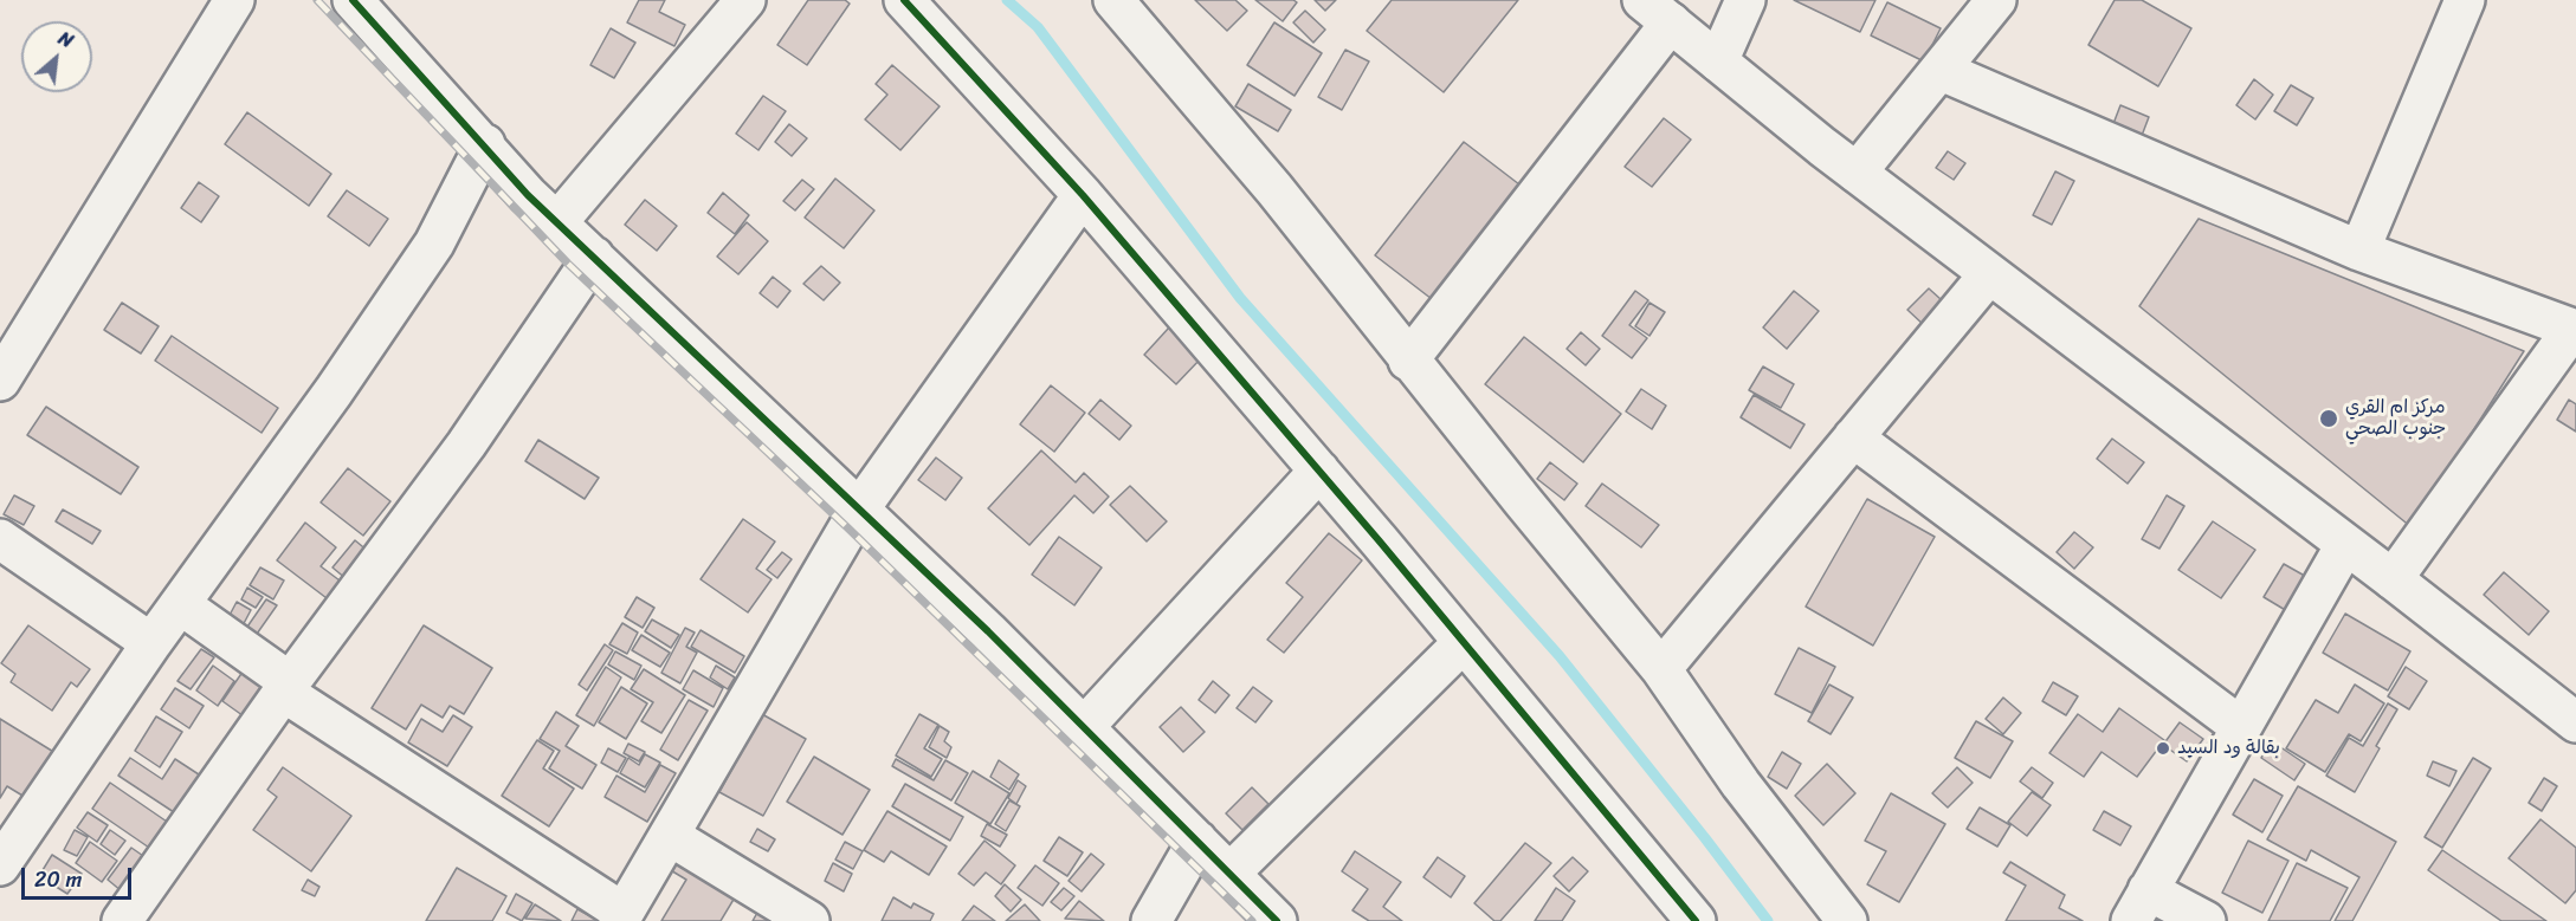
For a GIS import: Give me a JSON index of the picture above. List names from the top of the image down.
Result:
{
  "places": ["مركز ام القري جنوب الصحي", "بقالة ود السيد"],
  "scale_bar": "20 m",
  "north": "top right"
}
